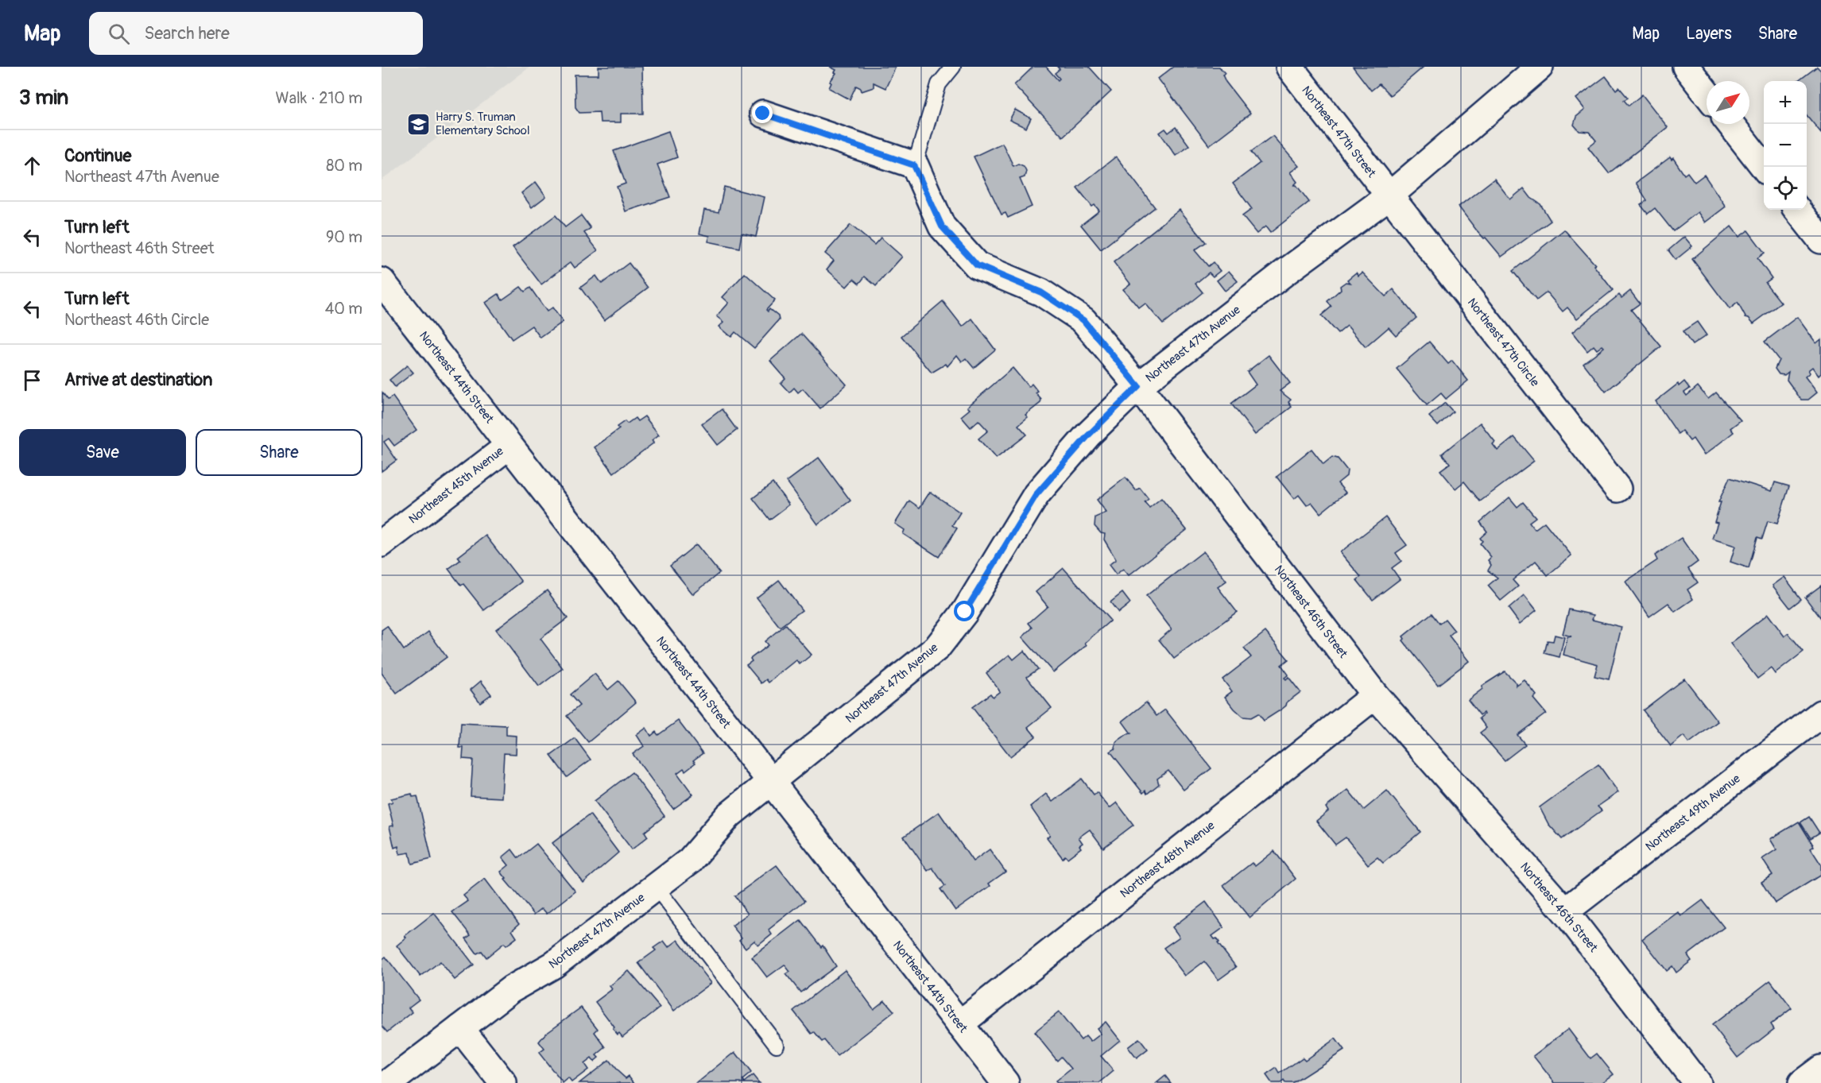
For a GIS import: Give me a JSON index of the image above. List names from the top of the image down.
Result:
{
  "streets": {
    "street": [
      "Northeast 47th Street",
      "Northeast 47th Circle",
      "Northeast 47th Avenue",
      "Northeast 44th Street",
      "Northeast 45th Avenue",
      "Northeast 46th Street",
      "Northeast 49th Avenue",
      "Northeast 48th Avenue"
    ]
  },
  "crossings": [
    ["Northeast 47th Street", "Northeast 47th Circle"],
    ["Northeast 47th Street", "Northeast 47th Avenue"],
    ["Northeast 47th Circle", "Northeast 47th Avenue"],
    ["Northeast 47th Avenue", "Northeast 44th Street"],
    ["Northeast 47th Avenue", "Northeast 46th Street"],
    ["Northeast 44th Street", "Northeast 45th Avenue"],
    ["Northeast 44th Street", "Northeast 48th Avenue"],
    ["Northeast 46th Street", "Northeast 49th Avenue"],
    ["Northeast 46th Street", "Northeast 48th Avenue"]
  ],
  "places": {
    "school or university": ["Harry S. Truman Elementary School"]
  },
  "north": "top right",
  "page": {
    "header": "Map",
    "search": "Search here",
    "nav": ["Map", "Layers", "Share"],
    "heading": ["3 min", "Walk · 210 m"],
    "map_buttons": ["+", "−"],
    "list": [
      ["Continue", "Northeast 47th Avenue", "80 m"],
      ["Turn left", "Northeast 46th Street", "90 m"],
      ["Turn left", "Northeast 46th Circle", "40 m"],
      "Arrive at destination"
    ],
    "buttons": ["Save", "Share"]
  }
}
